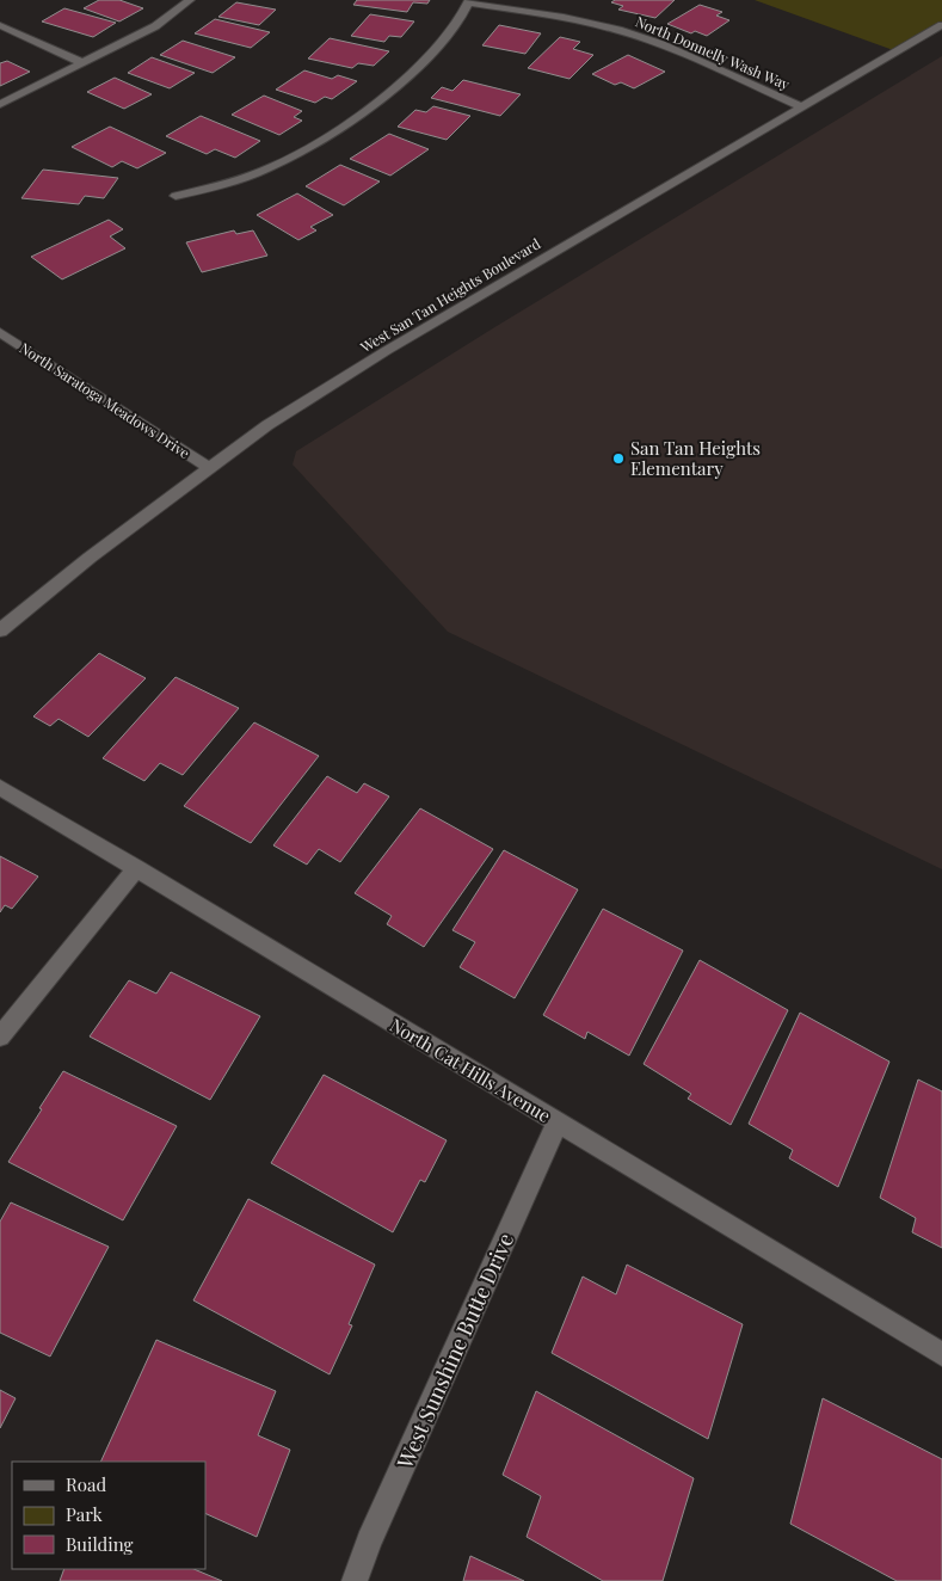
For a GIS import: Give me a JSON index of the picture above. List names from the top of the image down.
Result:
{
  "streets": {
    "street": [
      "North Donnelly Wash Way",
      "West San Tan Heights Boulevard",
      "North Saratoga Meadows Drive",
      "North Cat Hills Avenue",
      "West Sunshine Butte Drive"
    ]
  },
  "crossings": [
    ["North Donnelly Wash Way", "West San Tan Heights Boulevard"],
    ["West San Tan Heights Boulevard", "North Saratoga Meadows Drive"],
    ["North Cat Hills Avenue", "West Sunshine Butte Drive"]
  ],
  "places": ["San Tan Heights Elementary"],
  "legend": ["Road", "Park", "Building"]
}
